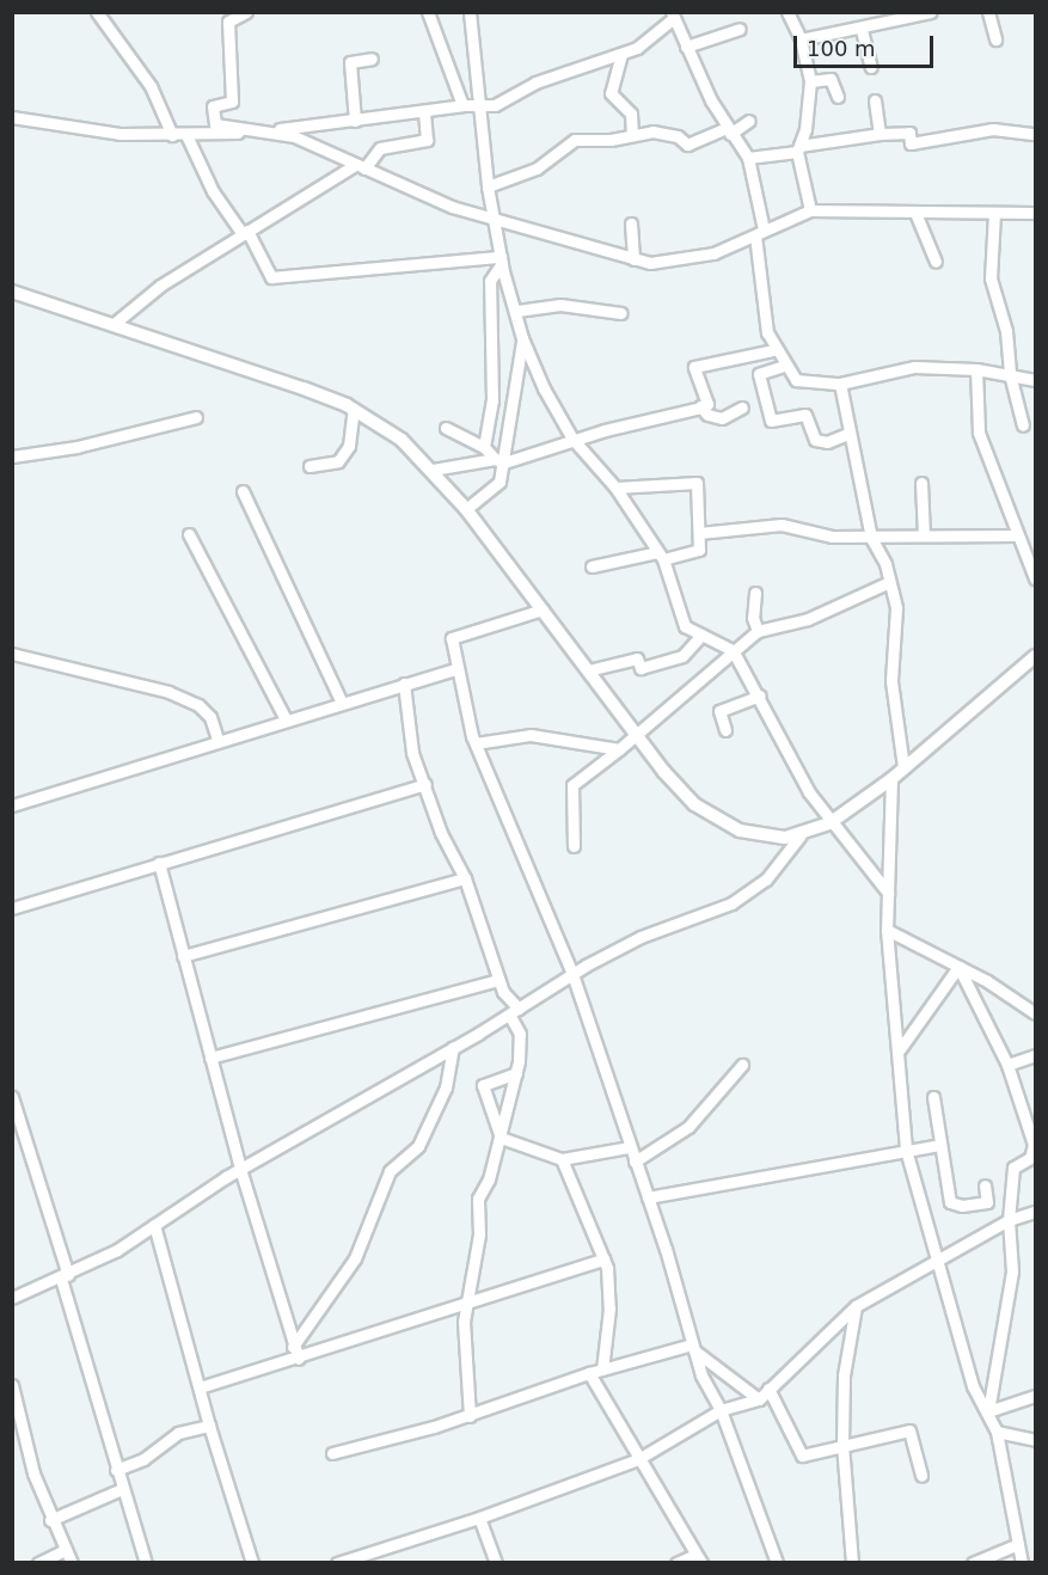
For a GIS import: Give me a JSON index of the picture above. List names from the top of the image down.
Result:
{
  "scale_bar": "100 m"
}
